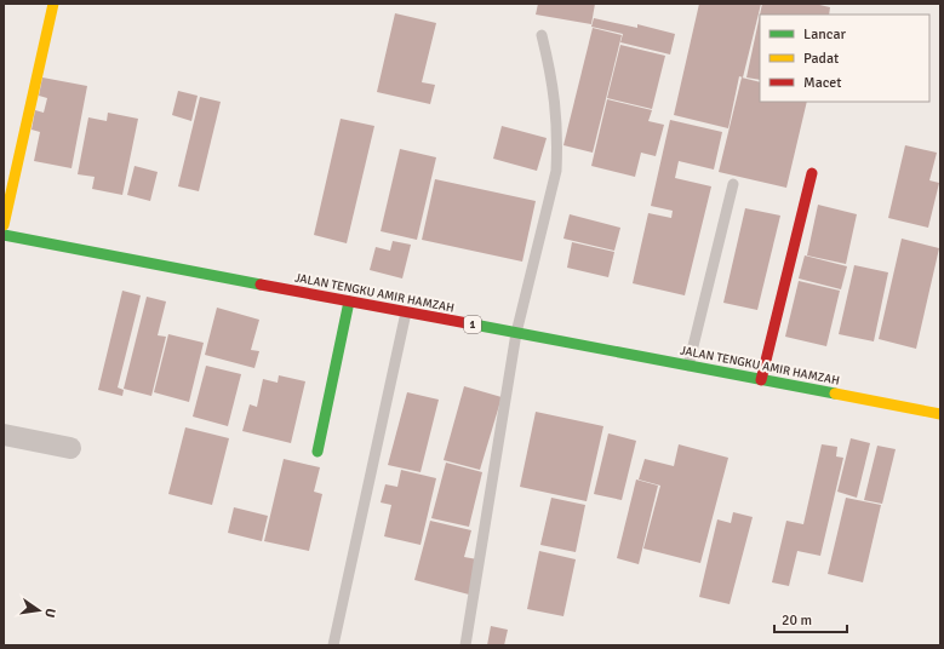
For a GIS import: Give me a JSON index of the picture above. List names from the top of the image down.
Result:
{
  "streets": {
    "main road": ["JALAN TENGKU AMIR HAMZAH", "1"]
  },
  "legend": ["Lancar", "Padat", "Macet"],
  "scale_bar": "20 m",
  "north": "right"
}
